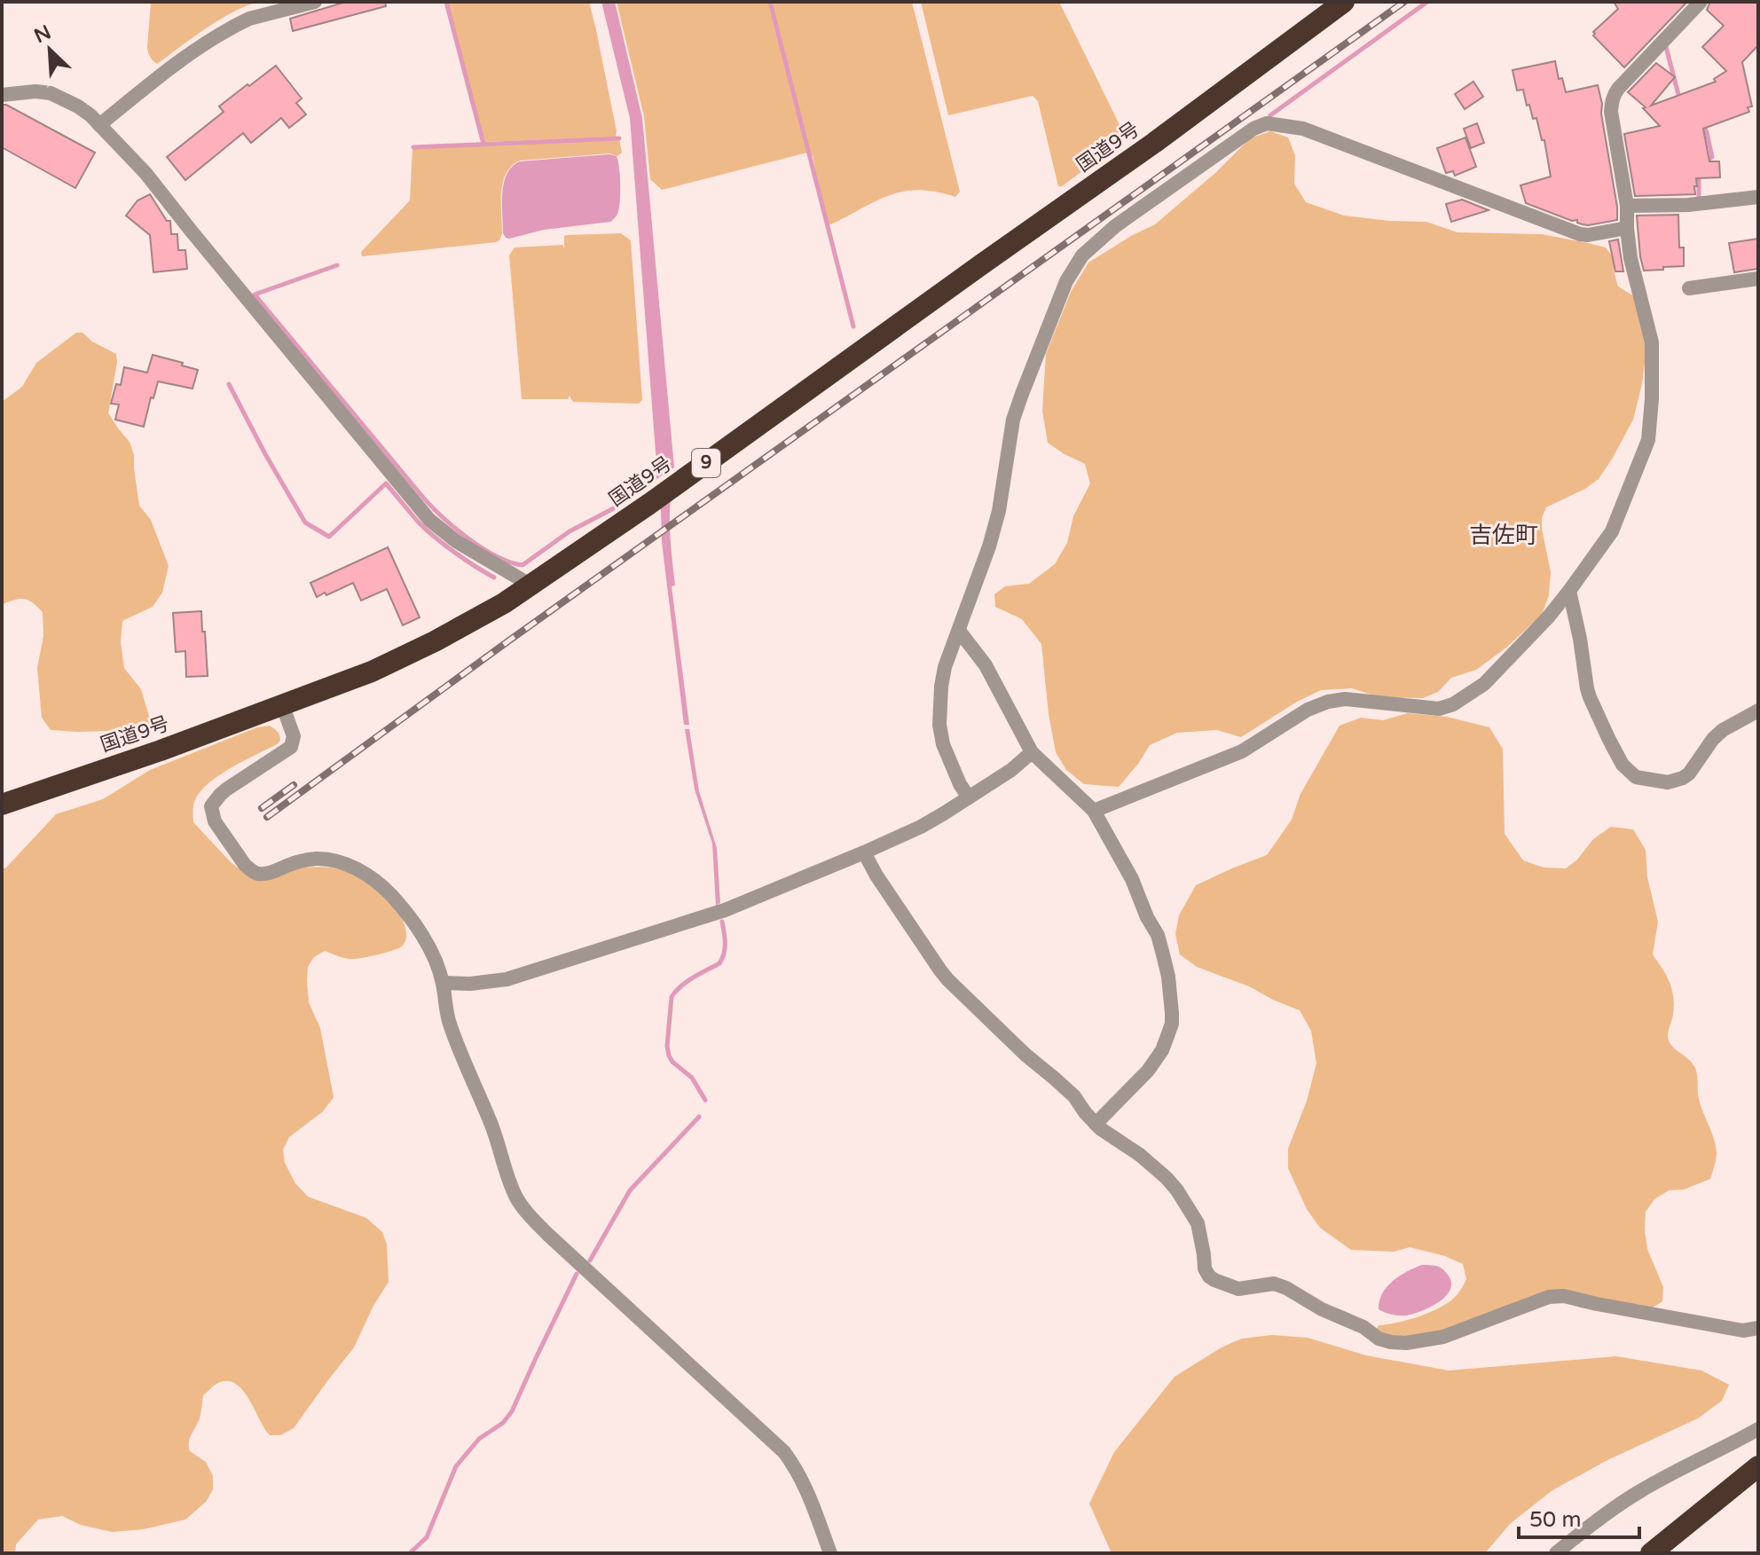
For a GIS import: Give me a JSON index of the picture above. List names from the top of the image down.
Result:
{
  "streets": {
    "highway": ["国道9号", "9"]
  },
  "districts": ["吉佐町"],
  "scale_bar": "50 m",
  "north": "top left"
}
